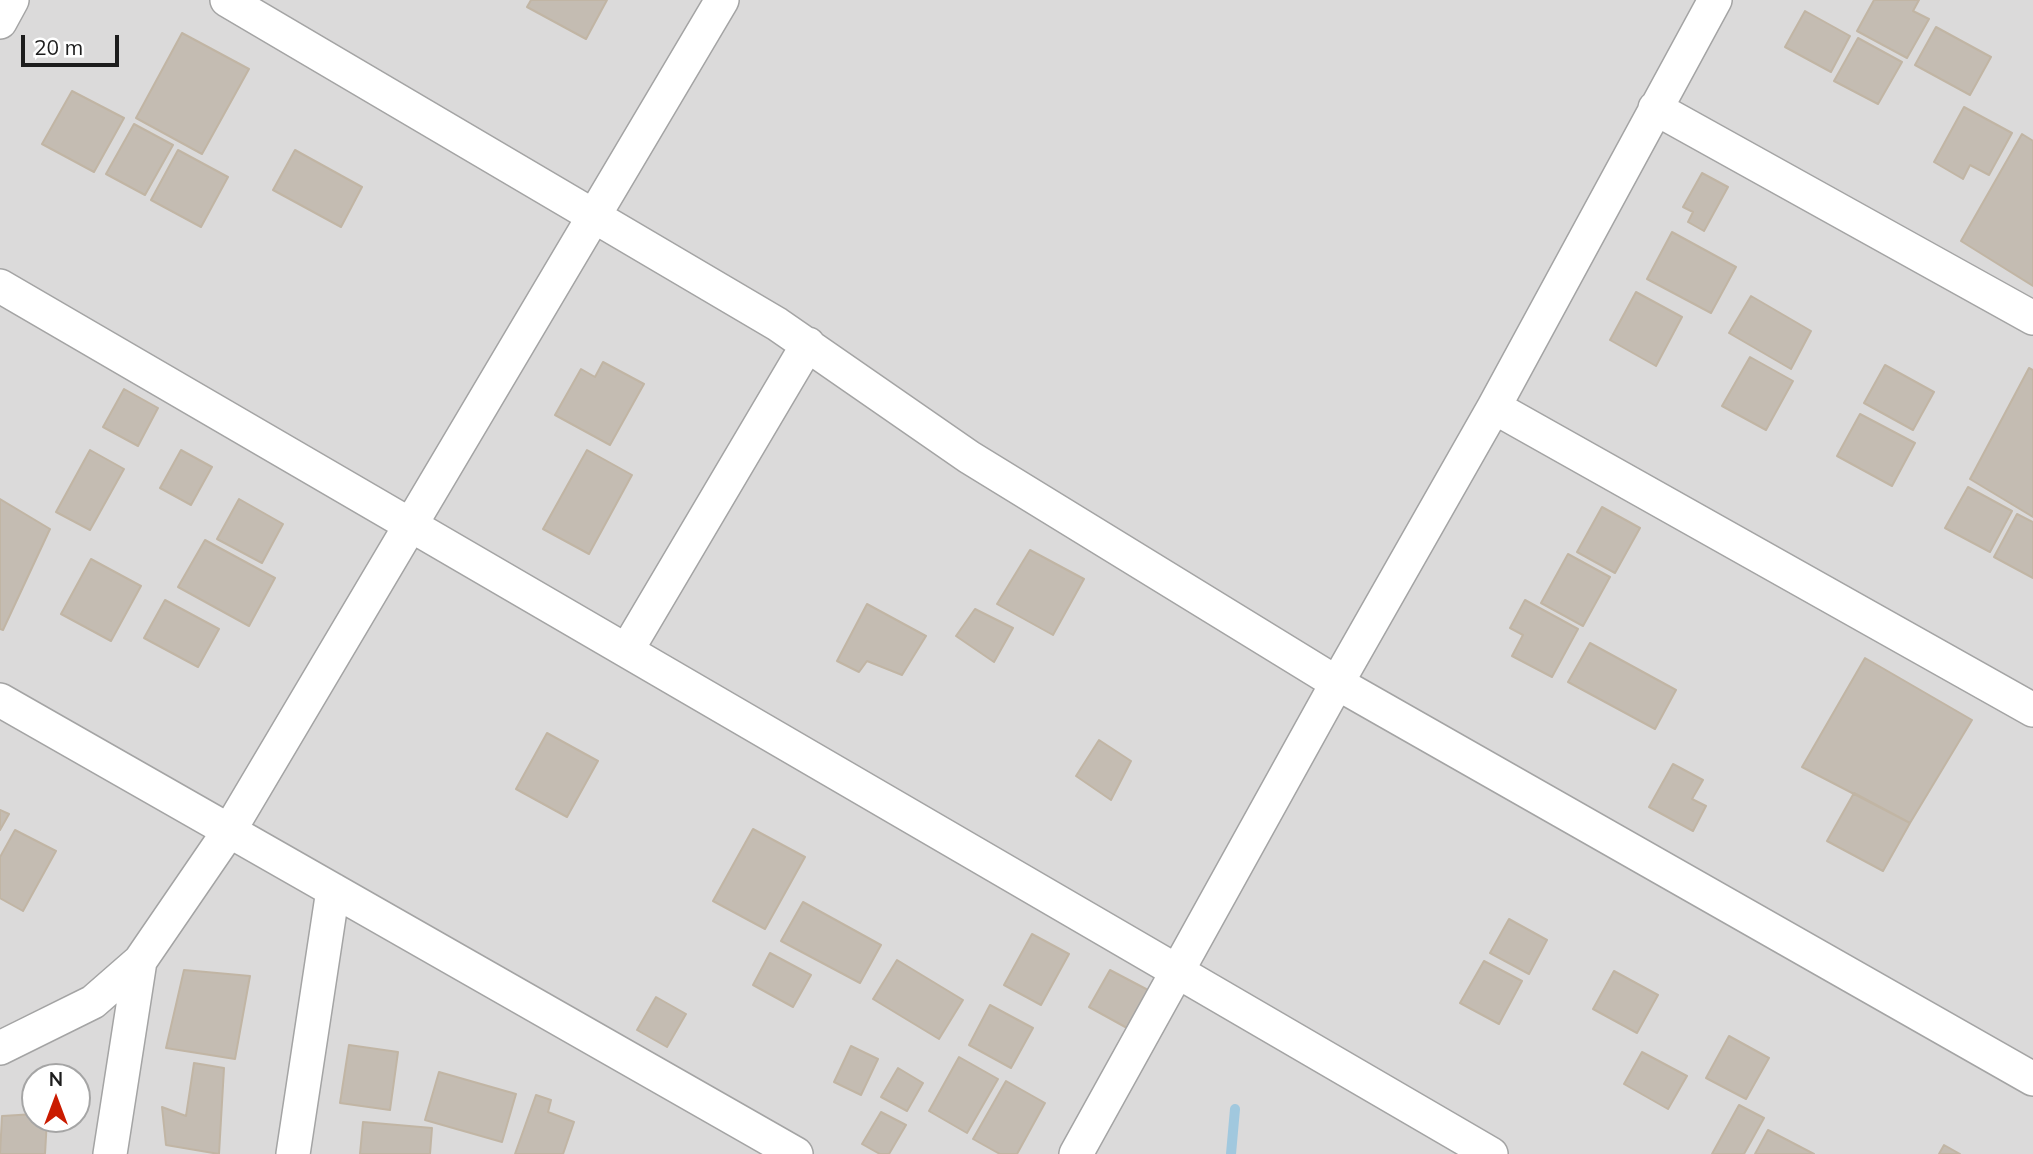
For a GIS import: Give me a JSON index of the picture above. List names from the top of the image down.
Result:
{
  "scale_bar": "20 m",
  "north": "top"
}
